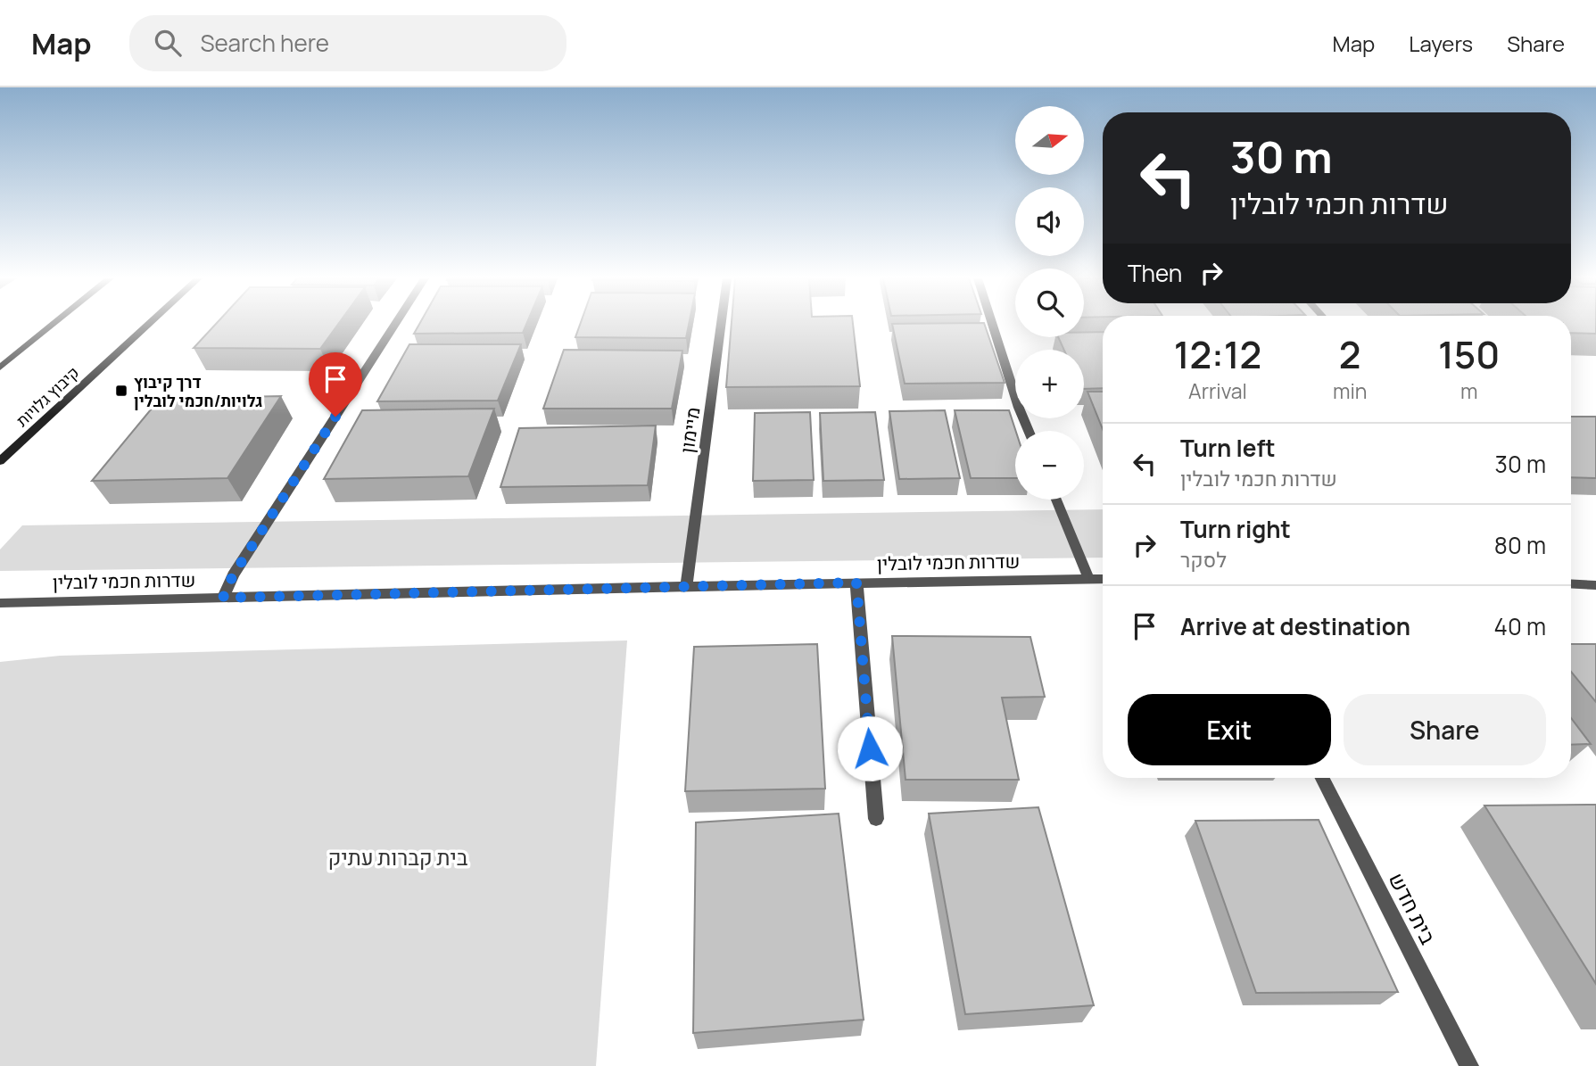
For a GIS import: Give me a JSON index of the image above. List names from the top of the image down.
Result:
{
  "streets": {
    "main road": ["קיבוץ גלויות"],
    "street": ["מיימון", "שדרות חכמי לובלין", "בית חדש"]
  },
  "crossings": [
    ["מיימון", "שדרות חכמי לובלין"]
  ],
  "parks": ["בית קברות עתיק"],
  "places": {
    "transit": ["דרך קיבוץ גלויות/חכמי לובלין"]
  },
  "north": "right",
  "page": {
    "header": "Map",
    "search": "Search here",
    "nav": ["Map", "Layers", "Share"],
    "map_buttons": ["+", "−"],
    "turn": ["30 m", "שדרות חכמי לובלין"],
    "then": "Then",
    "eta": [
      "12:12",
      "Arrival",
      "2",
      "min",
      "150",
      "m"
    ],
    "list": [
      {
        "name": "Turn left",
        "note": "שדרות חכמי לובלין",
        "value": "30 m"
      },
      {
        "name": "Turn right",
        "note": "לסקר",
        "value": "80 m"
      },
      {
        "name": "Arrive at destination",
        "value": "40 m"
      }
    ],
    "buttons": ["Exit", "Share"]
  }
}
